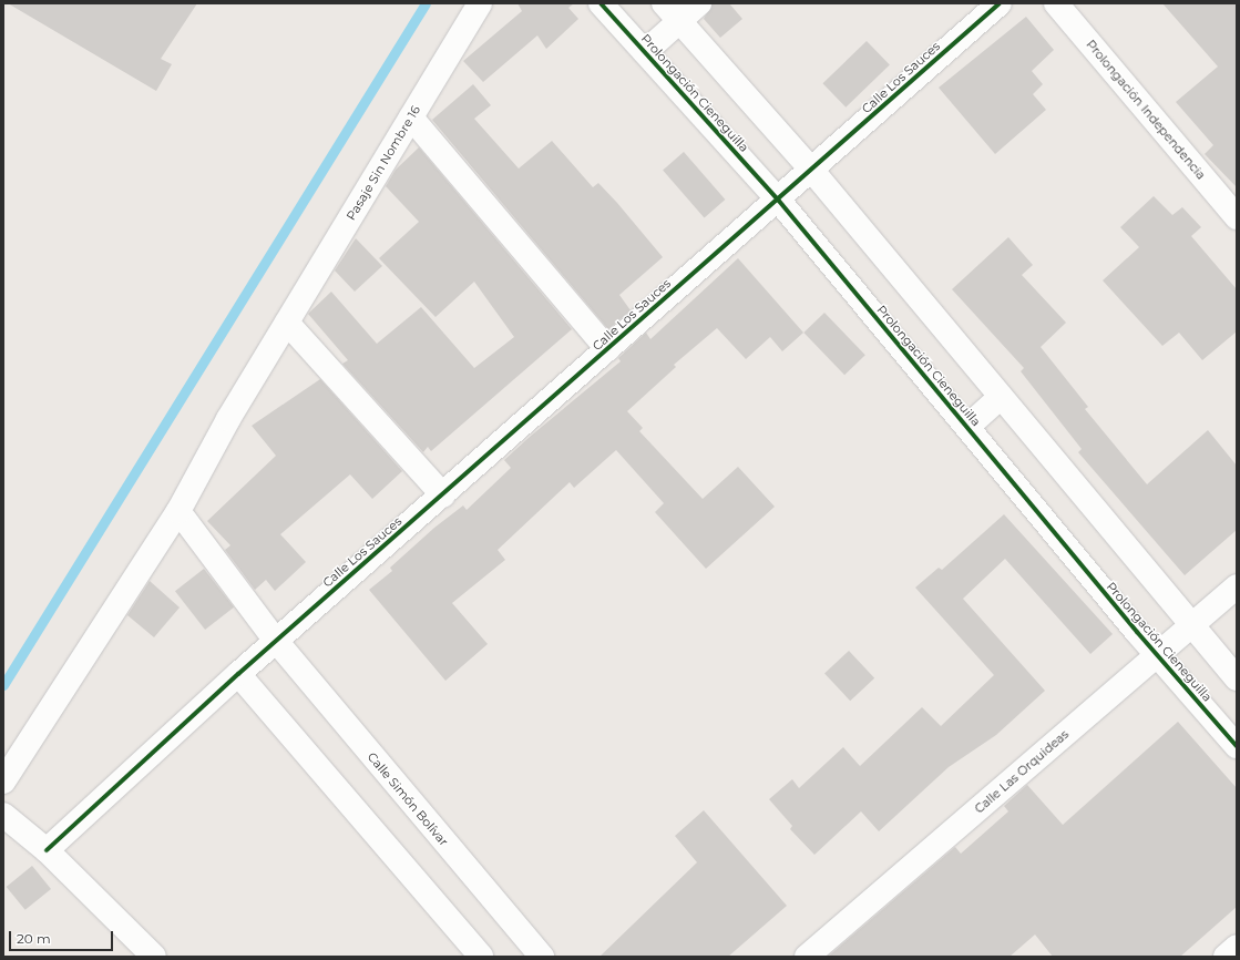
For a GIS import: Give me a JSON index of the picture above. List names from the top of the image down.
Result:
{
  "streets": {
    "street": [
      "Calle Los Sauces",
      "Prolongación Cieneguilla",
      "Prolongación Independencia",
      "Pasaje Sin Nombre 16",
      "Calle Las Orquideas",
      "Calle Simón Bolívar"
    ]
  },
  "crossings": [
    ["Calle Los Sauces", "Prolongación Cieneguilla"],
    ["Calle Los Sauces", "Calle Simón Bolívar"],
    ["Prolongación Cieneguilla", "Calle Las Orquideas"],
    ["Pasaje Sin Nombre 16", "Calle Simón Bolívar"]
  ],
  "scale_bar": "20 m"
}
